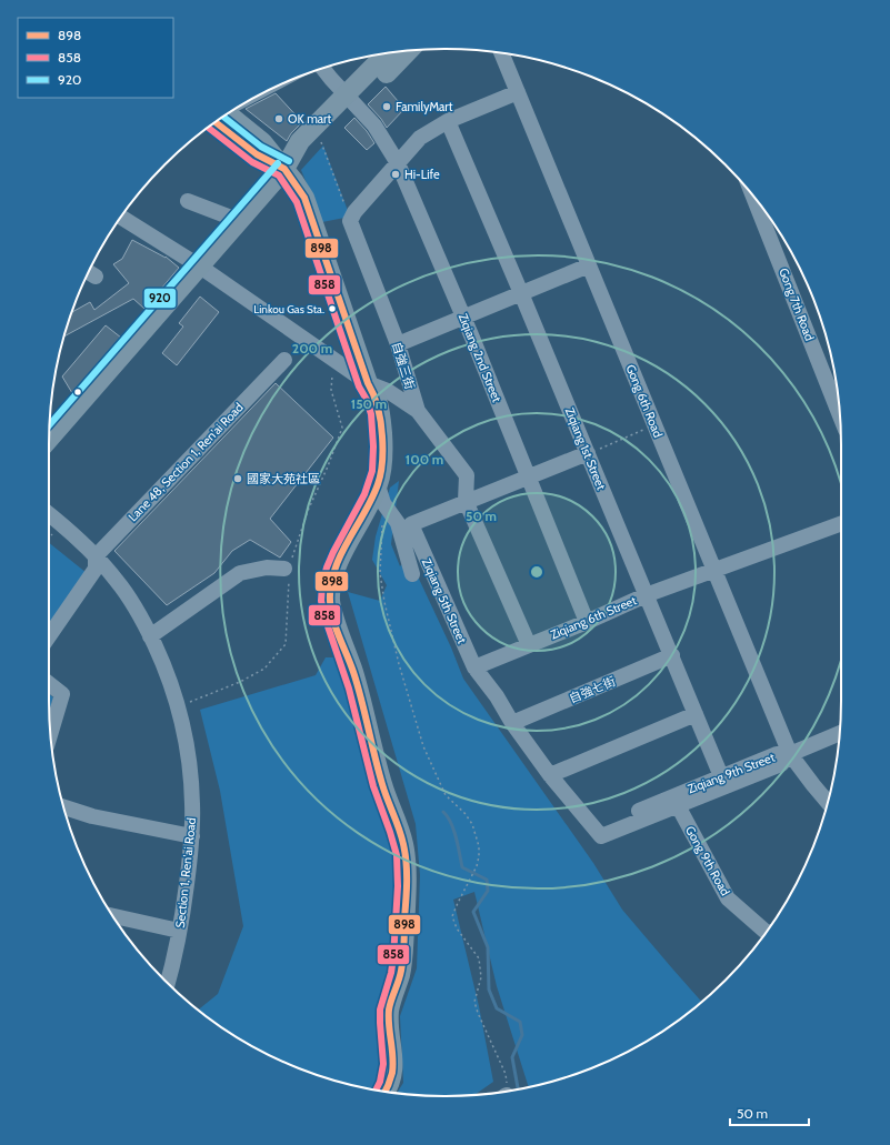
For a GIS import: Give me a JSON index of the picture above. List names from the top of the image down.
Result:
{
  "streets": {
    "street": [
      "Gong 7th Road",
      "Ziqiang 2nd Street",
      "自強三街",
      "Gong 6th Road",
      "Ziqiang 1st Street",
      "Lane 48, Section 1, Ren'ai Road",
      "Ziqiang 5th Street",
      "Ziqiang 6th Street",
      "自強七街",
      "Ziqiang 9th Street",
      "Gong 9th Road",
      "Section 1, Ren'ai Road"
    ]
  },
  "crossings": [
    ["Ziqiang 2nd Street", "Ziqiang 5th Street"],
    ["Ziqiang 2nd Street", "Ziqiang 6th Street"],
    ["自強三街", "Ziqiang 5th Street"],
    ["Gong 6th Road", "Ziqiang 6th Street"],
    ["Gong 6th Road", "Ziqiang 9th Street"],
    ["Ziqiang 1st Street", "Ziqiang 5th Street"],
    ["Ziqiang 1st Street", "Ziqiang 6th Street"],
    ["Ziqiang 1st Street", "自強七街"],
    ["Ziqiang 1st Street", "Ziqiang 9th Street"],
    ["Lane 48, Section 1, Ren'ai Road", "Section 1, Ren'ai Road"],
    ["Ziqiang 5th Street", "Ziqiang 6th Street"],
    ["Ziqiang 5th Street", "自強七街"],
    ["Ziqiang 5th Street", "Ziqiang 9th Street"],
    ["Ziqiang 9th Street", "Gong 9th Road"]
  ],
  "places": [
    "FamilyMart",
    "OK mart",
    "Hi-Life",
    "Linkou Gas Sta.",
    "國家大苑社區"
  ],
  "lines": ["transit line 920", "transit line 898", "transit line 858"],
  "legend": ["898", "858", "920"],
  "scale_bar": "50 m",
  "rings": [
    "200 m",
    "150 m",
    "100 m",
    "50 m"
  ]
}
